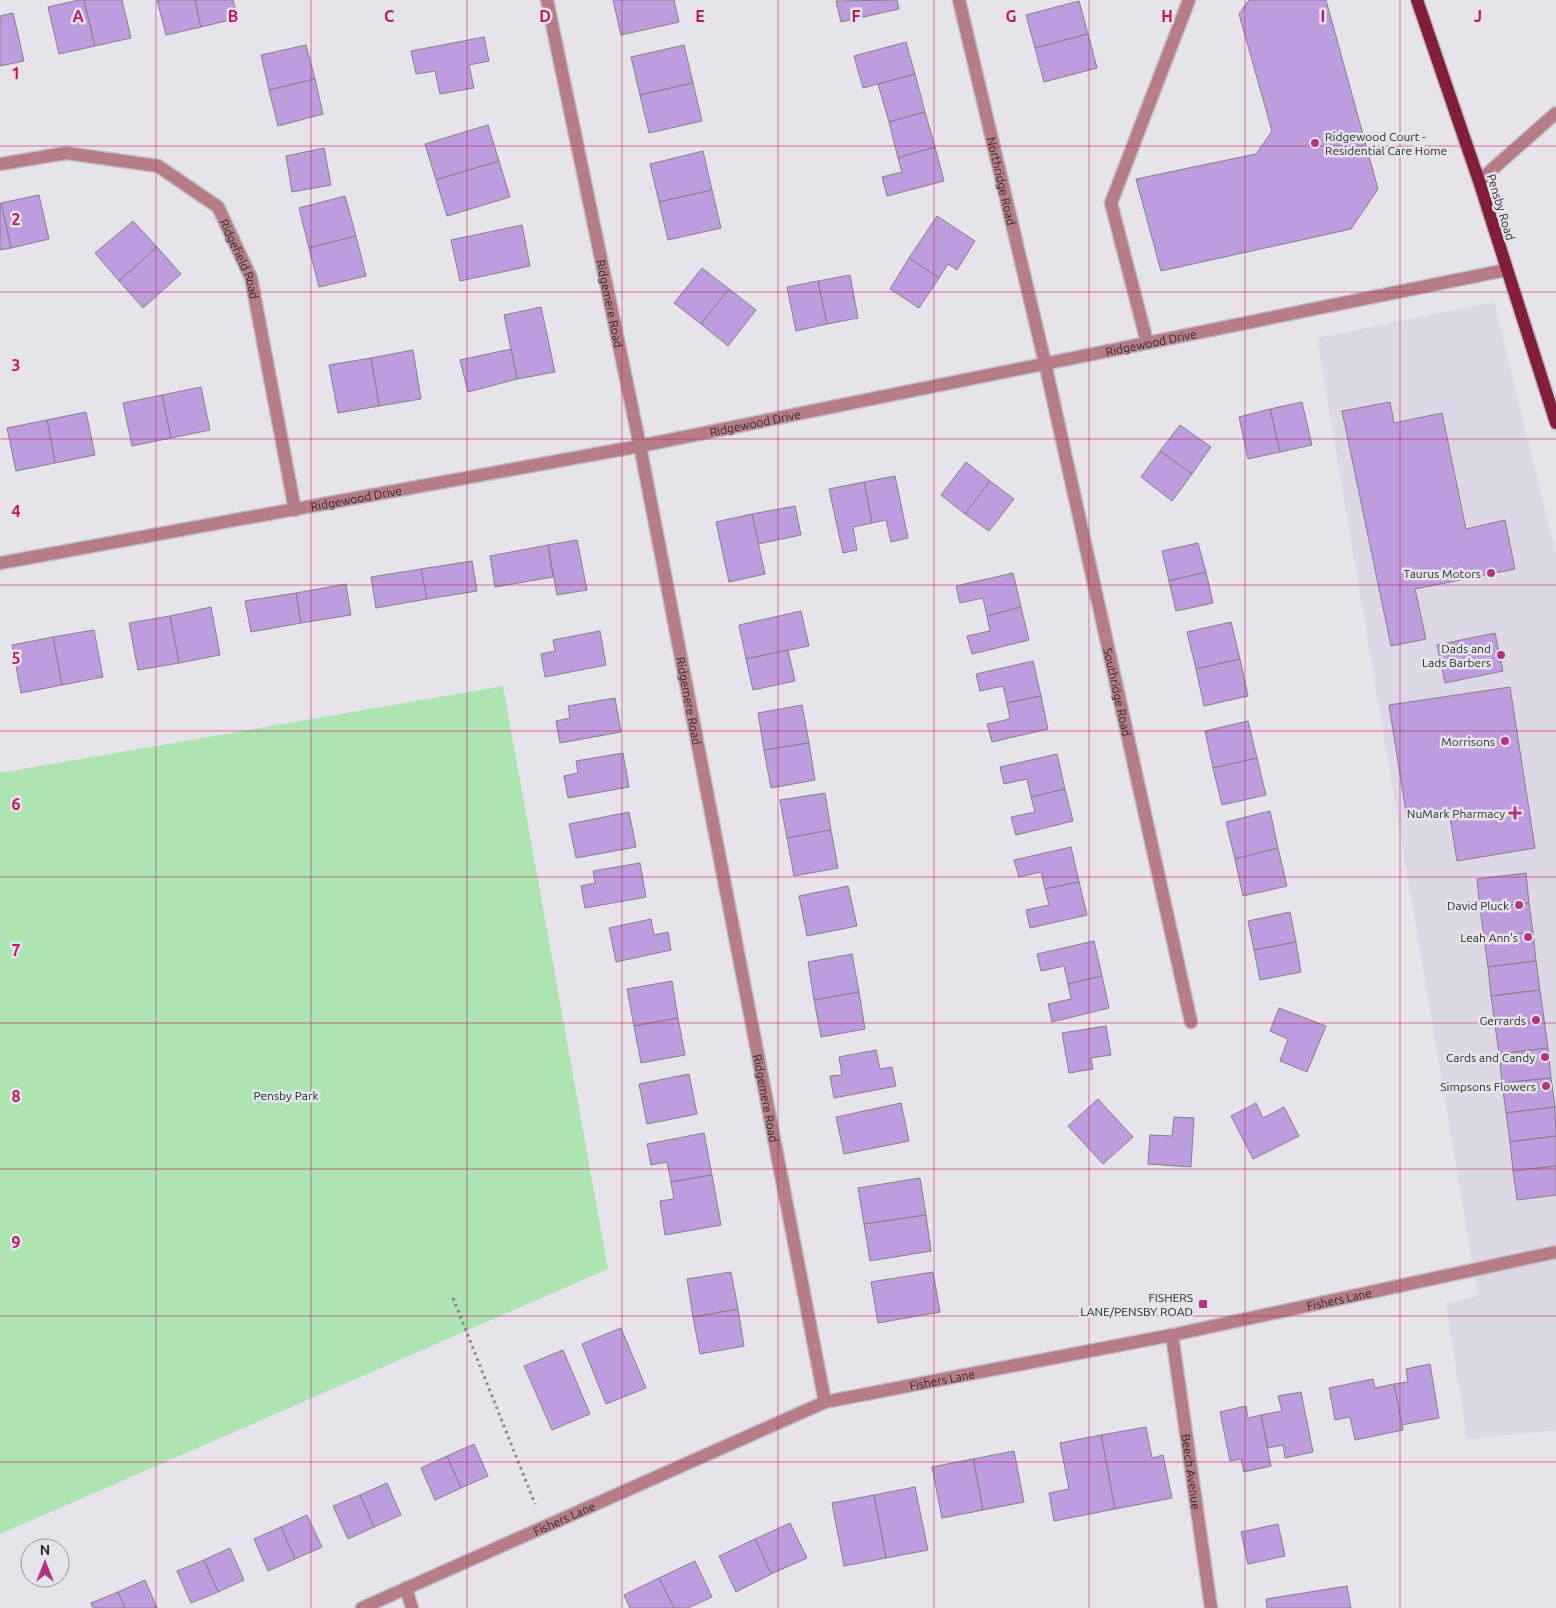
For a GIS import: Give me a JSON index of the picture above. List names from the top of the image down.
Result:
{
  "streets": {
    "main road": ["Pensby Road"],
    "street": [
      "Northridge Road",
      "Ridgefield Road",
      "Ridgemere Road",
      "Ridgewood Drive",
      "Southridge Road",
      "Fishers Lane",
      "Beech Avenue"
    ]
  },
  "crossings": [
    ["Northridge Road", "Ridgewood Drive"],
    ["Northridge Road", "Southridge Road"],
    ["Pensby Road", "Ridgewood Drive"],
    ["Ridgefield Road", "Ridgewood Drive"],
    ["Ridgemere Road", "Ridgewood Drive"],
    ["Ridgemere Road", "Fishers Lane"],
    ["Ridgewood Drive", "Southridge Road"],
    ["Fishers Lane", "Beech Avenue"]
  ],
  "parks": ["Pensby Park"],
  "places": {
    "other": [
      "Ridgewood Court - Residential Care Home",
      "Taurus Motors",
      "Dads and Lads Barbers",
      "Morrisons",
      "David Pluck",
      "Leah Ann's",
      "Gerrards",
      "Cards and Candy",
      "Simpsons Flowers"
    ],
    "health": ["NuMark Pharmacy"],
    "transit": ["FISHERS LANE/PENSBY ROAD"]
  },
  "north": "top",
  "grid": {
    "columns": [
      "A",
      "B",
      "C",
      "D",
      "E",
      "F",
      "G",
      "H",
      "I",
      "J"
    ],
    "rows": [
      "1",
      "2",
      "3",
      "4",
      "5",
      "6",
      "7",
      "8",
      "9"
    ]
  }
}
